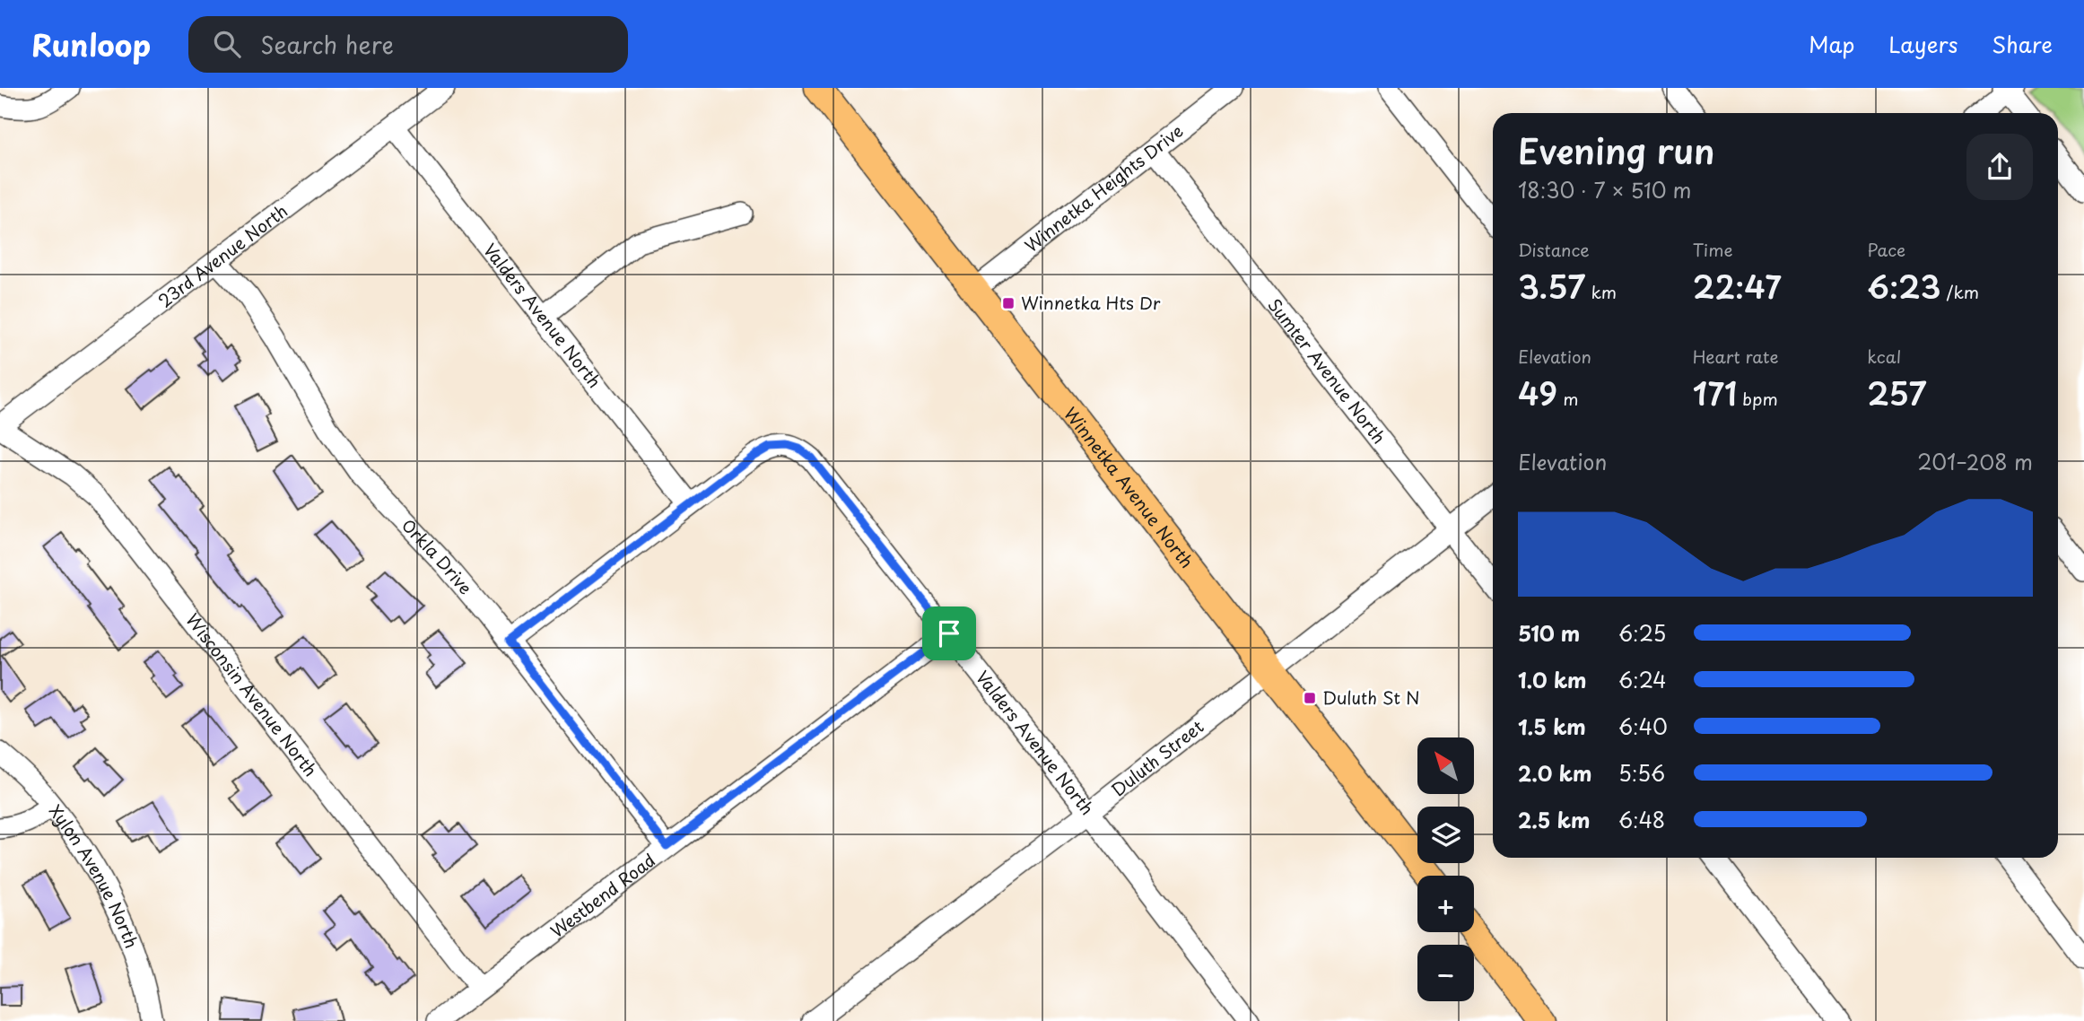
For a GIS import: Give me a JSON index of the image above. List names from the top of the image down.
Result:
{
  "streets": {
    "main road": ["Winnetka Avenue North"],
    "street": [
      "Winnetka Heights Drive",
      "23rd Avenue North",
      "Valders Avenue North",
      "Sumter Avenue North",
      "Orkla Drive",
      "Wisconsin Avenue North",
      "Duluth Street",
      "Xylon Avenue North",
      "Westbend Road"
    ]
  },
  "crossings": [
    ["Winnetka Heights Drive", "Sumter Avenue North"],
    ["Winnetka Heights Drive", "Winnetka Avenue North"],
    ["23rd Avenue North", "Valders Avenue North"],
    ["23rd Avenue North", "Orkla Drive"],
    ["23rd Avenue North", "Wisconsin Avenue North"],
    ["Valders Avenue North", "Duluth Street"],
    ["Valders Avenue North", "Westbend Road"],
    ["Sumter Avenue North", "Duluth Street"],
    ["Winnetka Avenue North", "Duluth Street"],
    ["Orkla Drive", "Westbend Road"],
    ["Wisconsin Avenue North", "Westbend Road"]
  ],
  "places": {
    "transit": ["Winnetka Hts Dr", "Duluth St N"]
  },
  "north": "top left",
  "page": {
    "header": "Runloop",
    "search": "Search here",
    "nav": ["Map", "Layers", "Share"],
    "heading": ["Evening run", "18:30 · 7 × 510 m"],
    "stats": [
      ["Distance", "3.57 km"],
      ["Time", "22:47"],
      ["Pace", "6:23 /km"],
      ["Elevation", "49 m"],
      ["Heart rate", "171 bpm"],
      ["kcal", "257"]
    ],
    "chart": ["Elevation", "201–208 m"],
    "list": [
      {
        "name": "510 m",
        "note": "6:25"
      },
      {
        "name": "1.0 km",
        "note": "6:24"
      },
      {
        "name": "1.5 km",
        "note": "6:40"
      },
      {
        "name": "2.0 km",
        "note": "5:56"
      },
      {
        "name": "2.5 km",
        "note": "6:48"
      }
    ],
    "map_buttons": ["+", "−"]
  }
}
